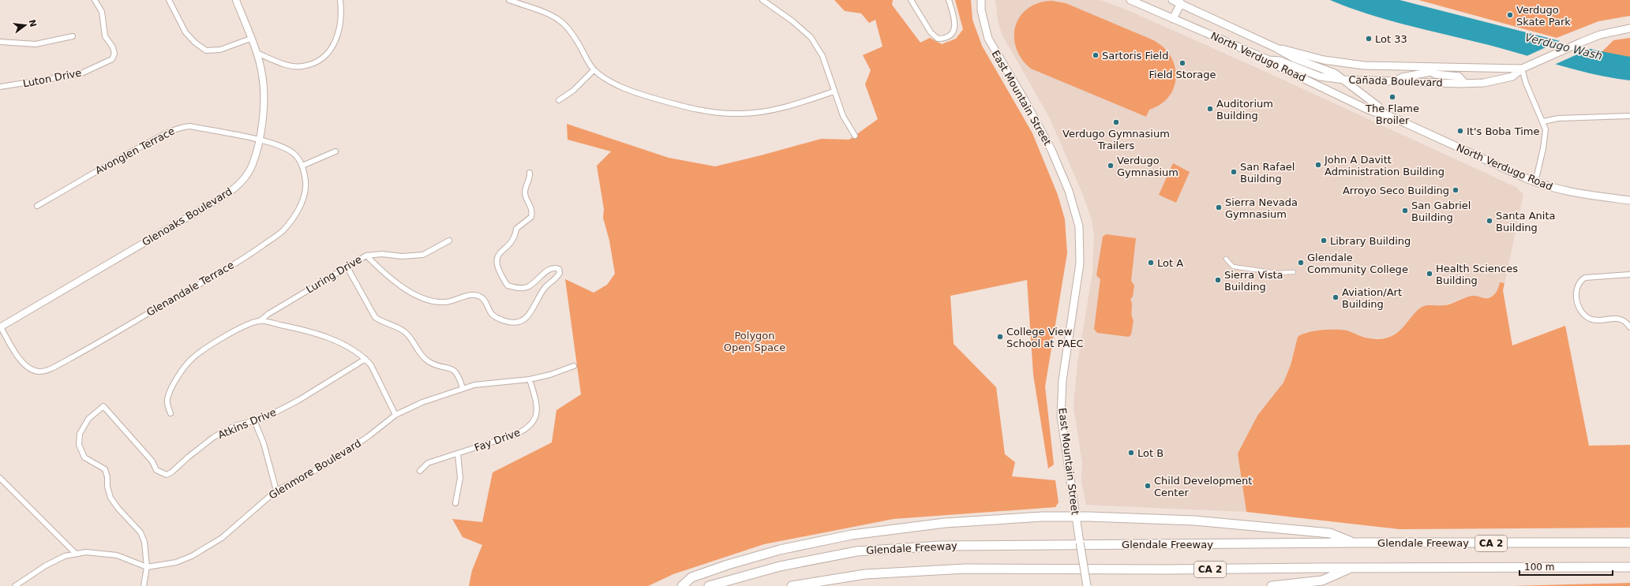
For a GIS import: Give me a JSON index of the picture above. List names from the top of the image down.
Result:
{
  "streets": {
    "highway": ["Glendale Freeway", "CA 2"],
    "main road": ["North Verdugo Road", "Cañada Boulevard", "East Mountain Street"],
    "street": [
      "Luton Drive",
      "Avonglen Terrace",
      "Glenoaks Boulevard",
      "Luring Drive",
      "Glenandale Terrace",
      "Atkins Drive",
      "Fay Drive",
      "Glenmore Boulevard"
    ]
  },
  "crossings": [
    ["North Verdugo Road", "Cañada Boulevard"],
    ["Avonglen Terrace", "Glenoaks Boulevard"],
    ["Avonglen Terrace", "Glenandale Terrace"],
    ["Glenoaks Boulevard", "Glenandale Terrace"],
    ["Atkins Drive", "Glenmore Boulevard"],
    ["Fay Drive", "Glenmore Boulevard"]
  ],
  "water": ["Verdugo Wash"],
  "parks": ["Polygon Open Space"],
  "places": [
    "Verdugo Skate Park",
    "Lot 33",
    "Sartoris Field",
    "Field Storage",
    "The Flame Broiler",
    "Auditorium Building",
    "Verdugo Gymnasium Trailers",
    "It's Boba Time",
    "John A Davitt Administration Building",
    "Verdugo Gymnasium",
    "San Rafael Building",
    "Arroyo Seco Building",
    "Sierra Nevada Gymnasium",
    "San Gabriel Building",
    "Santa Anita Building",
    "Library Building",
    "Lot A",
    "Glendale Community College",
    "Health Sciences Building",
    "Sierra Vista Building",
    "Aviation/Art Building",
    "College View School at PAEC",
    "Lot B",
    "Child Development Center"
  ],
  "scale_bar": "100 m",
  "north": "right"
}
